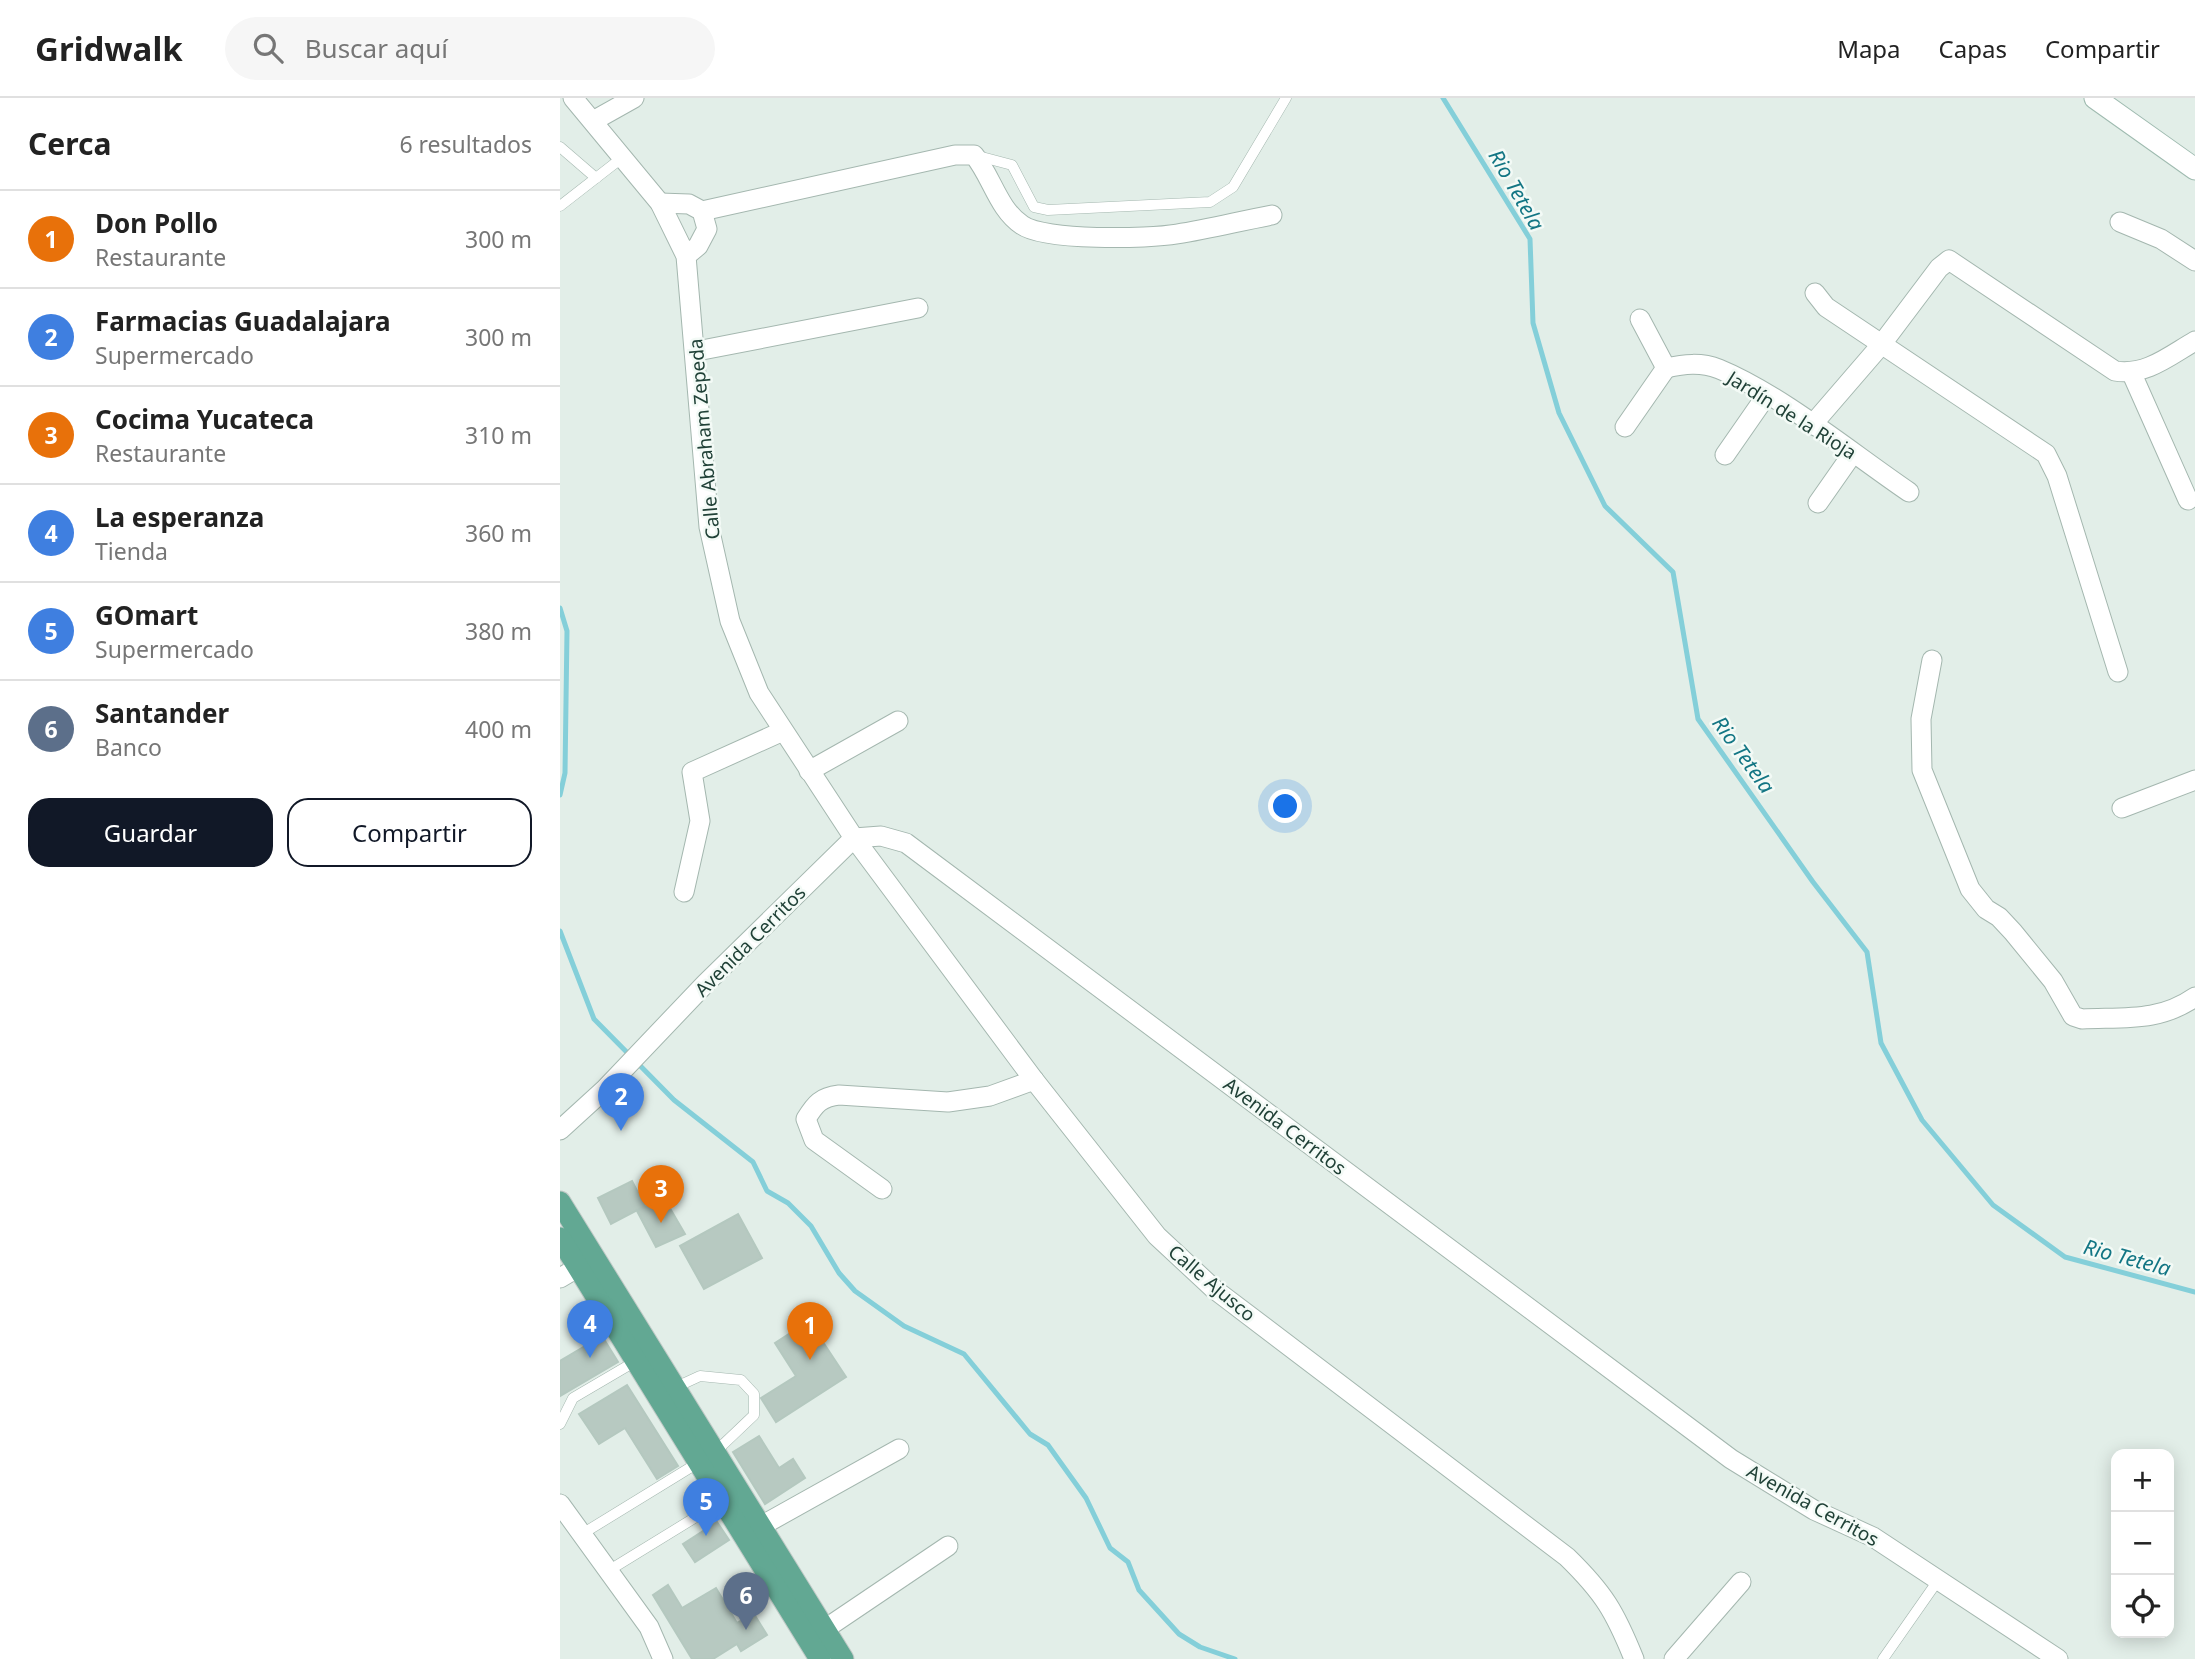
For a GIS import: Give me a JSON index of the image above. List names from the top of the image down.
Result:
{
  "streets": {
    "street": [
      "Jardín de la Rioja",
      "Calle Abraham Zepeda",
      "Avenida Cerritos",
      "Calle Ajusco"
    ]
  },
  "crossings": [
    ["Calle Abraham Zepeda", "Avenida Cerritos"],
    ["Calle Abraham Zepeda", "Calle Ajusco"],
    ["Avenida Cerritos", "Calle Ajusco"]
  ],
  "water": ["Rio Tetela"],
  "page": {
    "header": "Gridwalk",
    "search": "Buscar aquí",
    "nav": ["Mapa", "Capas", "Compartir"],
    "heading": ["Cerca", "6 resultados"],
    "list": [
      {
        "mark": "1",
        "name": "Don Pollo",
        "note": "Restaurante",
        "value": "300 m"
      },
      {
        "mark": "2",
        "name": "Farmacias Guadalajara",
        "note": "Supermercado",
        "value": "300 m"
      },
      {
        "mark": "3",
        "name": "Cocima Yucateca",
        "note": "Restaurante",
        "value": "310 m"
      },
      {
        "mark": "4",
        "name": "La esperanza",
        "note": "Tienda",
        "value": "360 m"
      },
      {
        "mark": "5",
        "name": "GOmart",
        "note": "Supermercado",
        "value": "380 m"
      },
      {
        "mark": "6",
        "name": "Santander",
        "note": "Banco",
        "value": "400 m"
      }
    ],
    "buttons": ["Guardar", "Compartir"],
    "pins": [
      "2",
      "3",
      "4",
      "1",
      "5",
      "6"
    ],
    "map_buttons": ["+", "−"]
  }
}
